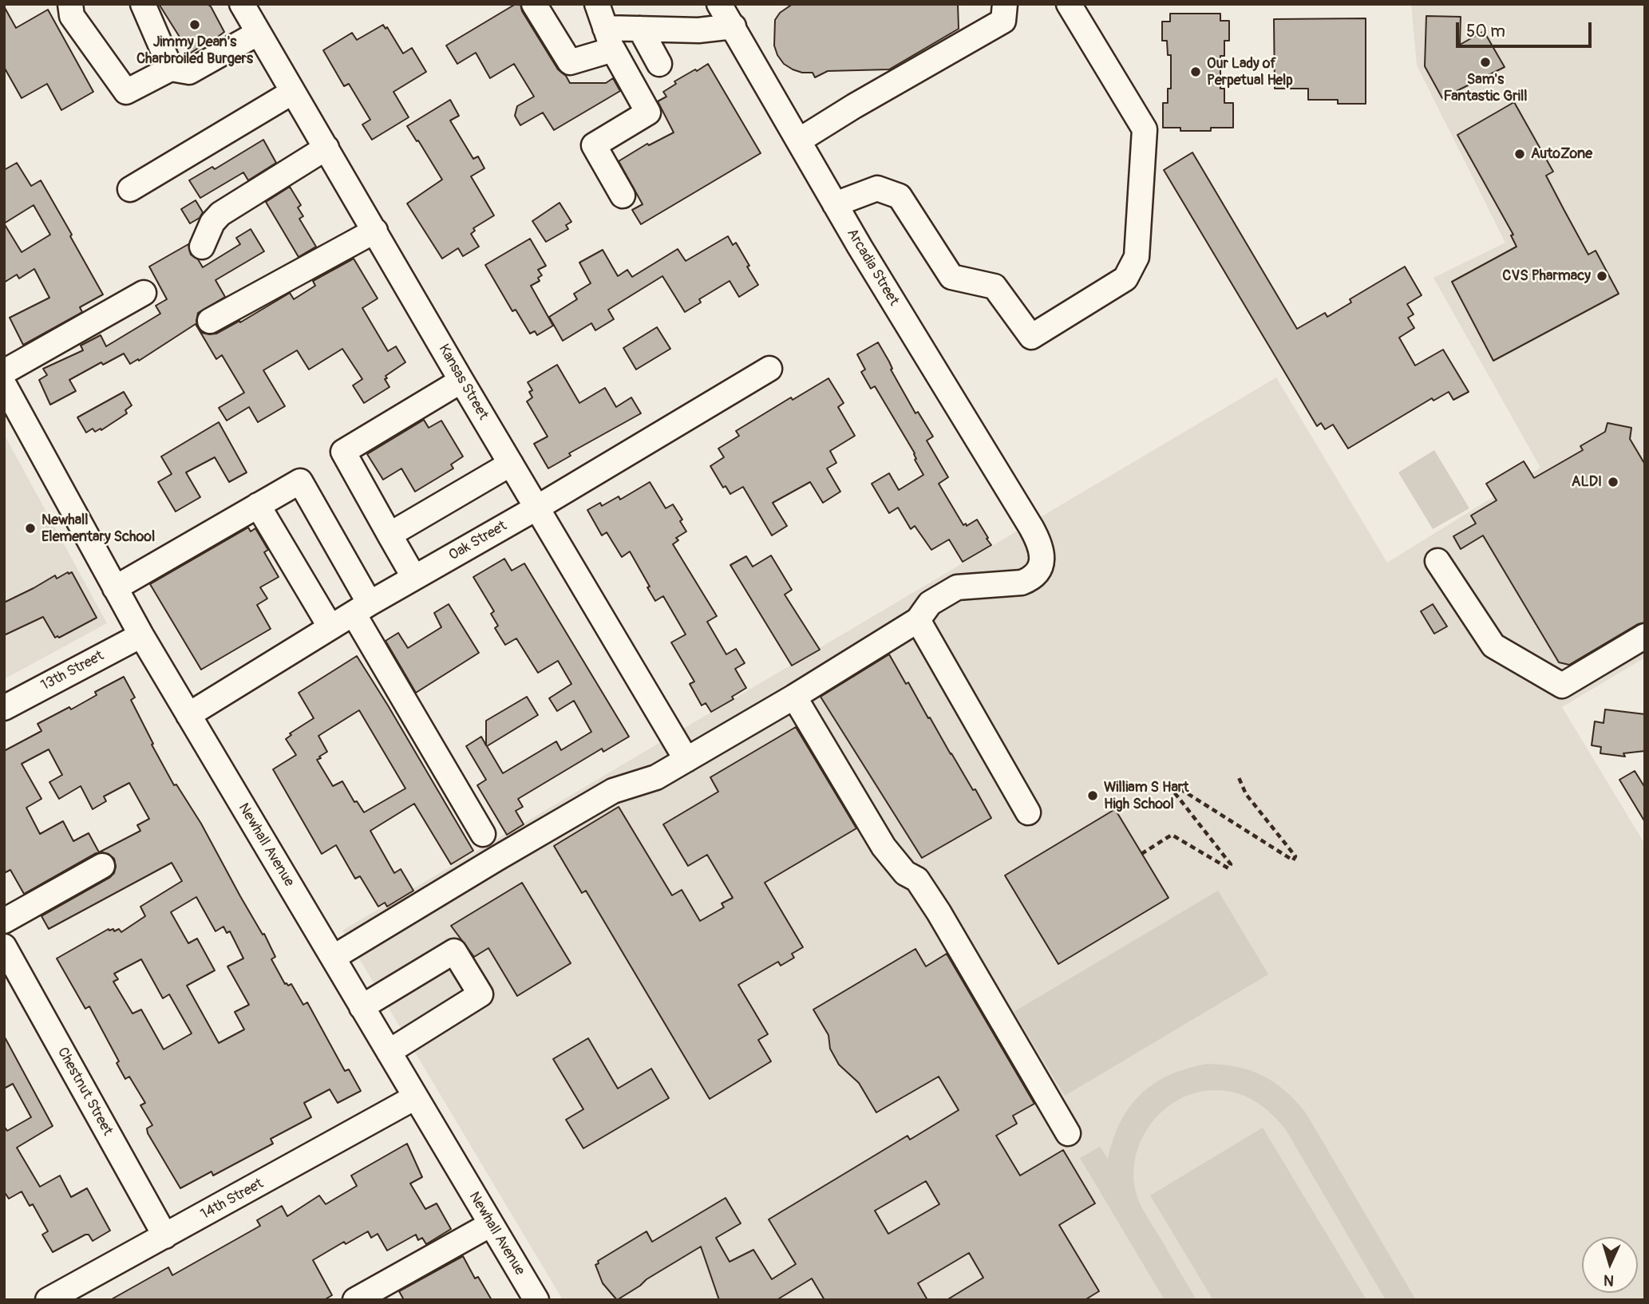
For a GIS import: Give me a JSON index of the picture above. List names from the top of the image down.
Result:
{
  "streets": {
    "street": [
      "Arcadia Street",
      "Kansas Street",
      "Oak Street",
      "13th Street",
      "Newhall Avenue",
      "Chestnut Street",
      "14th Street"
    ]
  },
  "crossings": [
    ["Kansas Street", "Oak Street"],
    ["Oak Street", "Newhall Avenue"],
    ["13th Street", "Newhall Avenue"],
    ["Newhall Avenue", "14th Street"],
    ["Chestnut Street", "14th Street"]
  ],
  "places": [
    "Jimmy Dean's Charbroiled Burgers",
    "Sam's Fantastic Grill",
    "Our Lady of Perpetual Help",
    "AutoZone",
    "CVS Pharmacy",
    "ALDI",
    "Newhall Elementary School",
    "William S Hart High School"
  ],
  "scale_bar": "50 m",
  "north": "bottom"
}
